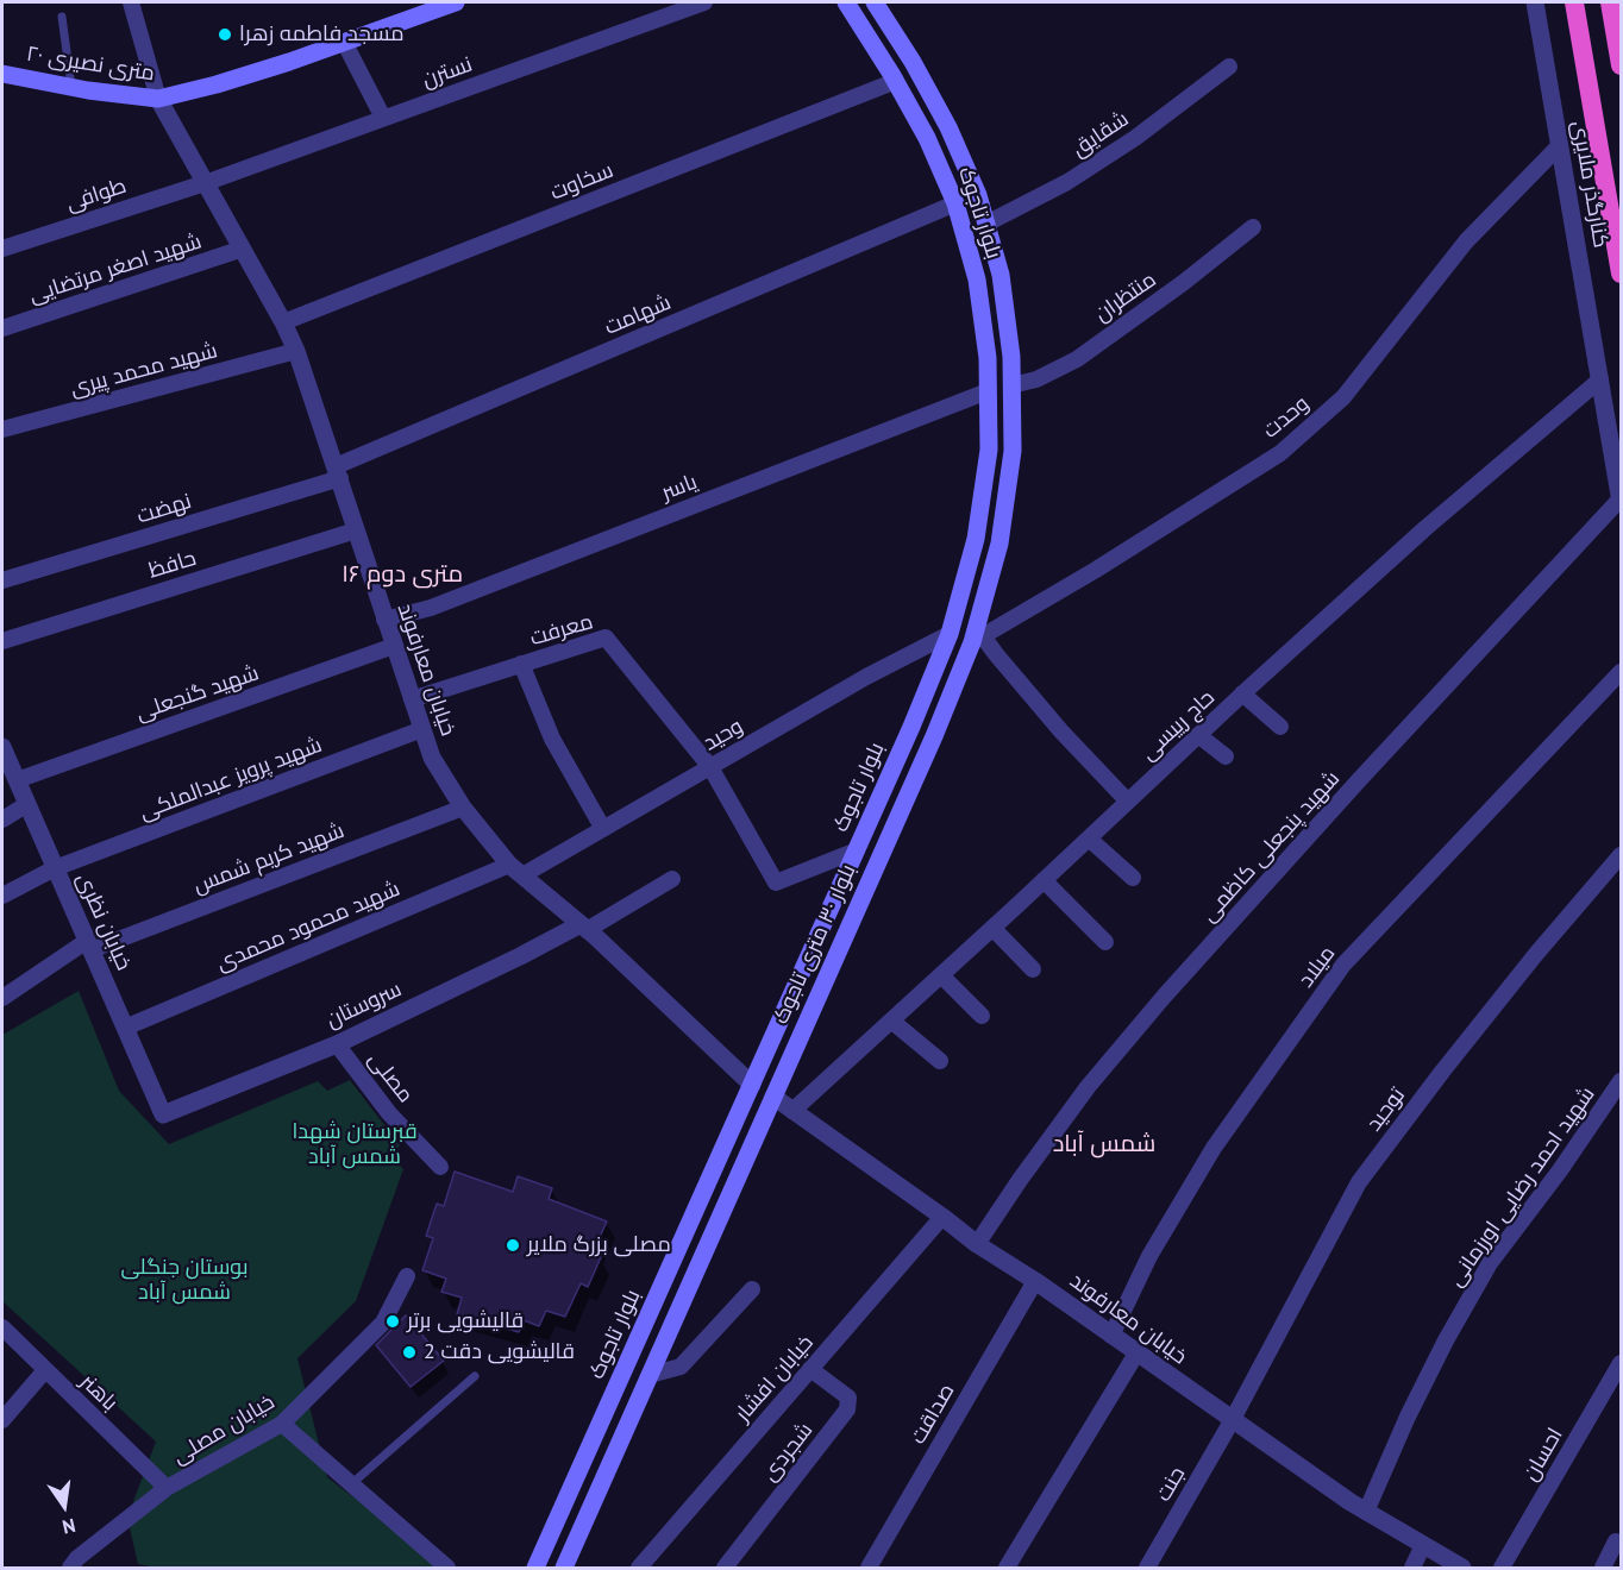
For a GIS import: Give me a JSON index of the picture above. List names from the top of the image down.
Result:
{
  "streets": {
    "main road": ["۲۰ متری نصیری", "بلوار تاجوک", "بلوار ۳۰ متری تاجوک"],
    "street": [
      "نسترن",
      "شقایق",
      "سخاوت",
      "کنارگذر ملایری",
      "طوافی",
      "شهید اصغر مرتضایی",
      "منتظران",
      "شهامت",
      "شهید محمد پیری",
      "وحدت",
      "یاسر",
      "نهضت",
      "حافظ",
      "معرفت",
      "خیابان معارفوند",
      "شهید گنجعلی",
      "حاج رییسی",
      "وحید",
      "شهید پرویز عبدالملکی",
      "شهید پنجعلی کاظمی",
      "شهید کریم شمس",
      "خیابان نظری",
      "شهید محمود محمدی",
      "میلاد",
      "سروستان",
      "مصلی",
      "توحید",
      "شهید احمد رضایی اورزمانی",
      "خیابان افشار",
      "باهنر",
      "صداقت",
      "خیابان مصلی",
      "شجردی",
      "احسان",
      "جنت"
    ]
  },
  "crossings": [
    ["۲۰ متری نصیری", "خیابان معارفوند"],
    ["نسترن", "طوافی"],
    ["نسترن", "خیابان معارفوند"],
    ["شقایق", "بلوار ۳۰ متری تاجوک"],
    ["سخاوت", "بلوار تاجوک"],
    ["سخاوت", "خیابان معارفوند"],
    ["کنارگذر ملایری", "وحدت"],
    ["کنارگذر ملایری", "حاج رییسی"],
    ["کنارگذر ملایری", "شهید پنجعلی کاظمی"],
    ["طوافی", "خیابان معارفوند"],
    ["بلوار تاجوک", "شهامت"],
    ["بلوار تاجوک", "یاسر"],
    ["بلوار تاجوک", "خیابان معارفوند"],
    ["بلوار تاجوک", "وحید"],
    ["شهید اصغر مرتضایی", "خیابان معارفوند"],
    ["منتظران", "بلوار ۳۰ متری تاجوک"],
    ["شهامت", "نهضت"],
    ["شهامت", "خیابان معارفوند"],
    ["شهید محمد پیری", "خیابان معارفوند"],
    ["وحدت", "بلوار ۳۰ متری تاجوک"],
    ["یاسر", "خیابان معارفوند"],
    ["نهضت", "خیابان معارفوند"],
    ["حافظ", "خیابان معارفوند"],
    ["معرفت", "خیابان معارفوند"],
    ["معرفت", "وحید"],
    ["خیابان معارفوند", "شهید گنجعلی"],
    ["خیابان معارفوند", "حاج رییسی"],
    ["خیابان معارفوند", "وحید"],
    ["خیابان معارفوند", "شهید پرویز عبدالملکی"],
    ["خیابان معارفوند", "شهید پنجعلی کاظمی"],
    ["خیابان معارفوند", "شهید کریم شمس"],
    ["خیابان معارفوند", "شهید محمود محمدی"],
    ["خیابان معارفوند", "بلوار ۳۰ متری تاجوک"],
    ["خیابان معارفوند", "میلاد"],
    ["خیابان معارفوند", "سروستان"],
    ["خیابان معارفوند", "توحید"],
    ["خیابان معارفوند", "شهید احمد رضایی اورزمانی"],
    ["خیابان معارفوند", "خیابان افشار"],
    ["خیابان معارفوند", "صداقت"],
    ["خیابان معارفوند", "جنت"],
    ["شهید گنجعلی", "خیابان نظری"],
    ["وحید", "شهید محمود محمدی"],
    ["شهید پرویز عبدالملکی", "خیابان نظری"],
    ["شهید کریم شمس", "خیابان نظری"],
    ["خیابان نظری", "شهید محمود محمدی"],
    ["خیابان نظری", "سروستان"],
    ["سروستان", "مصلی"],
    ["توحید", "جنت"],
    ["خیابان افشار", "شجردی"],
    ["باهنر", "خیابان مصلی"]
  ],
  "districts": ["۱۶ متری دوم", "شمس آباد"],
  "parks": ["قبرستان شهدا شمس آباد", "بوستان جنگلی شمس آباد"],
  "places": [
    "مسجد فاطمه زهرا",
    "مصلی بزرگ ملایر",
    "قالیشویی برتر",
    "قالیشویی دقت 2"
  ],
  "north": "bottom"
}
